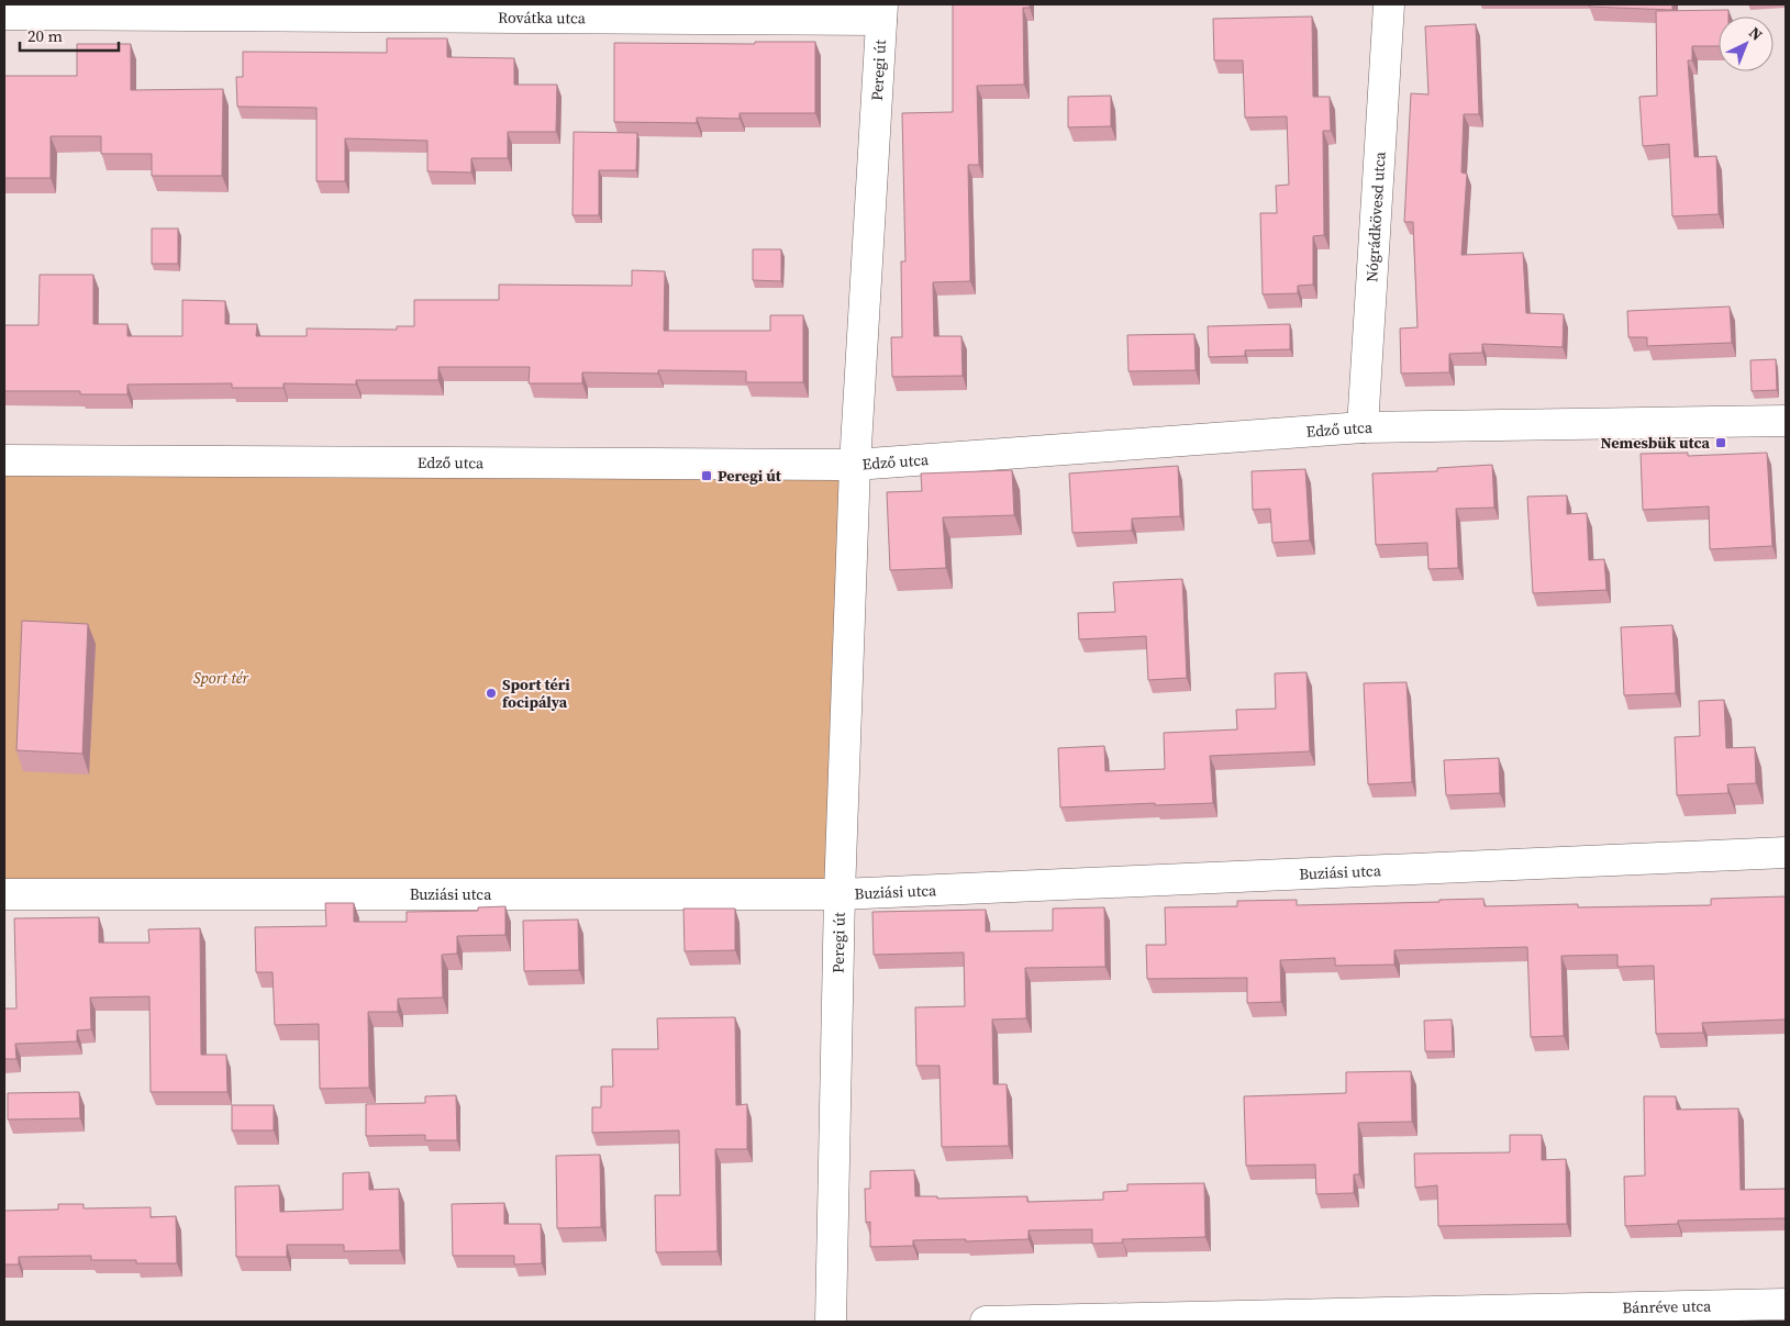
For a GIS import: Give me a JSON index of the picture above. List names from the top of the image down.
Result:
{
  "streets": {
    "street": [
      "Rovátka utca",
      "Peregi út",
      "Nógrádkövesd utca",
      "Edző utca",
      "Buziási utca",
      "Bánréve utca"
    ]
  },
  "crossings": [
    ["Rovátka utca", "Peregi út"],
    ["Peregi út", "Edző utca"],
    ["Peregi út", "Buziási utca"],
    ["Nógrádkövesd utca", "Edző utca"]
  ],
  "parks": ["Sport tér"],
  "places": {
    "transit": ["Nemesbük utca", "Peregi út"],
    "other": ["Sport téri focipálya"]
  },
  "scale_bar": "20 m",
  "north": "top right"
}
